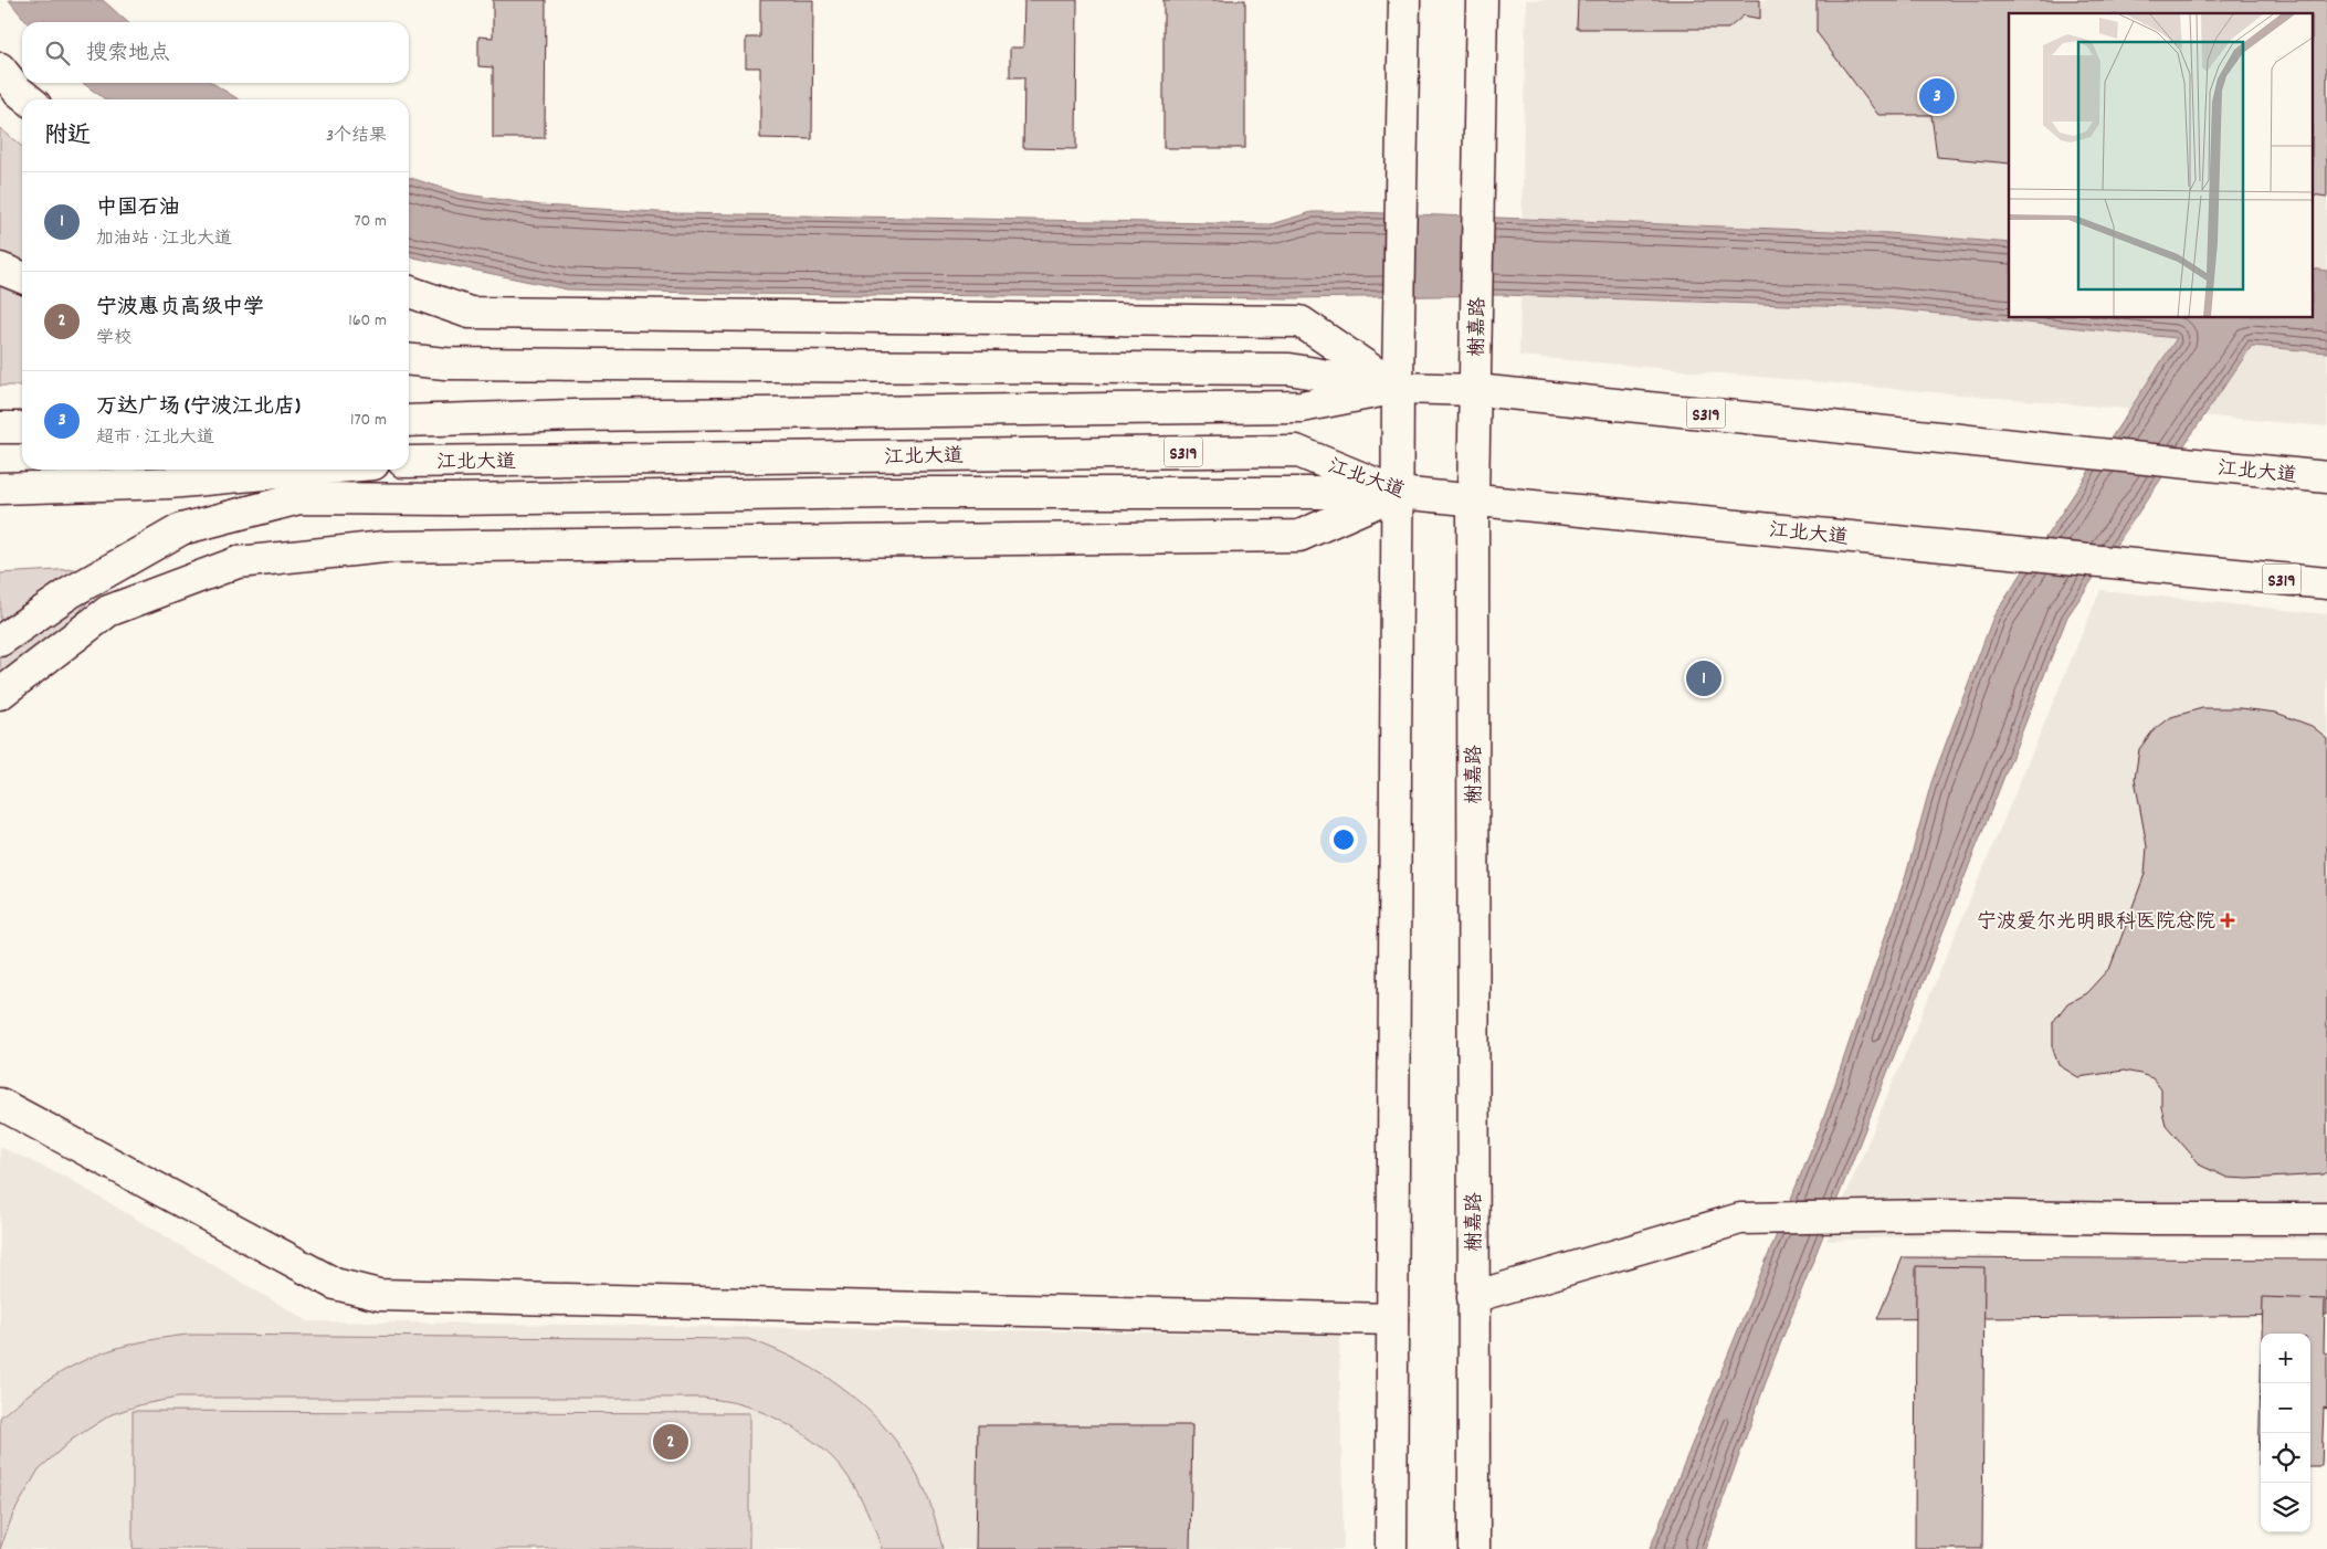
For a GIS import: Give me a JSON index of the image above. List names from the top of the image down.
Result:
{
  "streets": {
    "main road": ["榭嘉路", "S319", "江北大道"]
  },
  "crossings": [
    ["榭嘉路", "江北大道"]
  ],
  "places": {
    "health": ["宁波爱尔光明眼科医院总院"]
  },
  "page": {
    "search": "搜索地点",
    "pins": ["3", "1", "2"],
    "heading": ["附近", "3个结果"],
    "list": [
      {
        "mark": "1",
        "name": "中国石油",
        "note": "加油站 · 江北大道",
        "value": "70 m"
      },
      {
        "mark": "2",
        "name": "宁波惠贞高级中学",
        "note": "学校",
        "value": "160 m"
      },
      {
        "mark": "3",
        "name": "万达广场 (宁波江北店)",
        "note": "超市 · 江北大道",
        "value": "170 m"
      }
    ],
    "map_buttons": ["+", "−"]
  }
}
